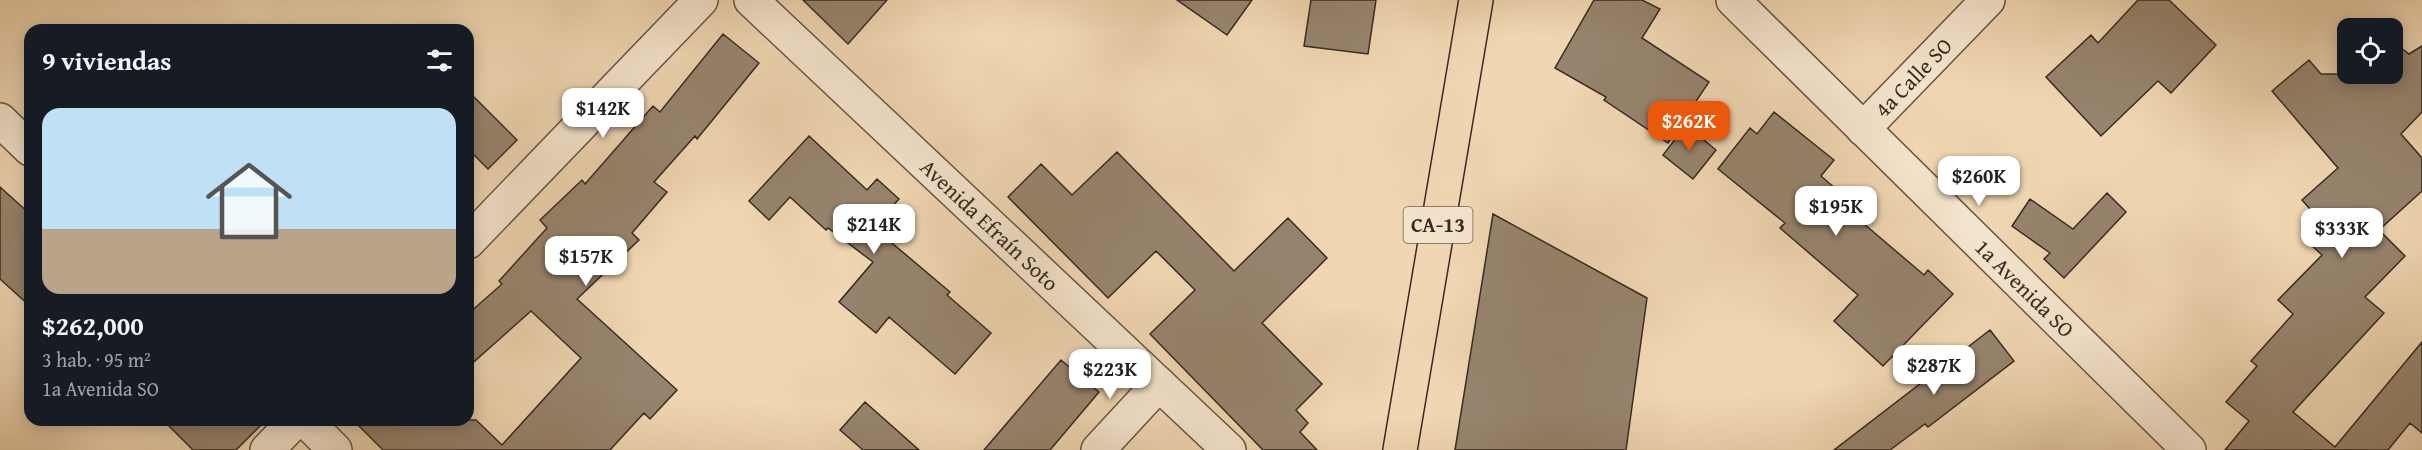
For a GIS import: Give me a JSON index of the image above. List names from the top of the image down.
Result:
{
  "streets": {
    "main road": ["CA-13"],
    "street": ["4a Calle SO", "Avenida Efraín Soto", "1a Avenida SO"]
  },
  "crossings": [
    ["4a Calle SO", "1a Avenida SO"]
  ],
  "page": {
    "heading": "9 viviendas",
    "price": [
      "$142K",
      "$262K",
      "$260K",
      "$195K",
      "$214K",
      "$333K",
      "$157K",
      "$287K",
      "$223K"
    ],
    "list": [
      {
        "name": "$262,000",
        "note": "3 hab. · 95 m² · 1a Avenida SO"
      }
    ]
  }
}
